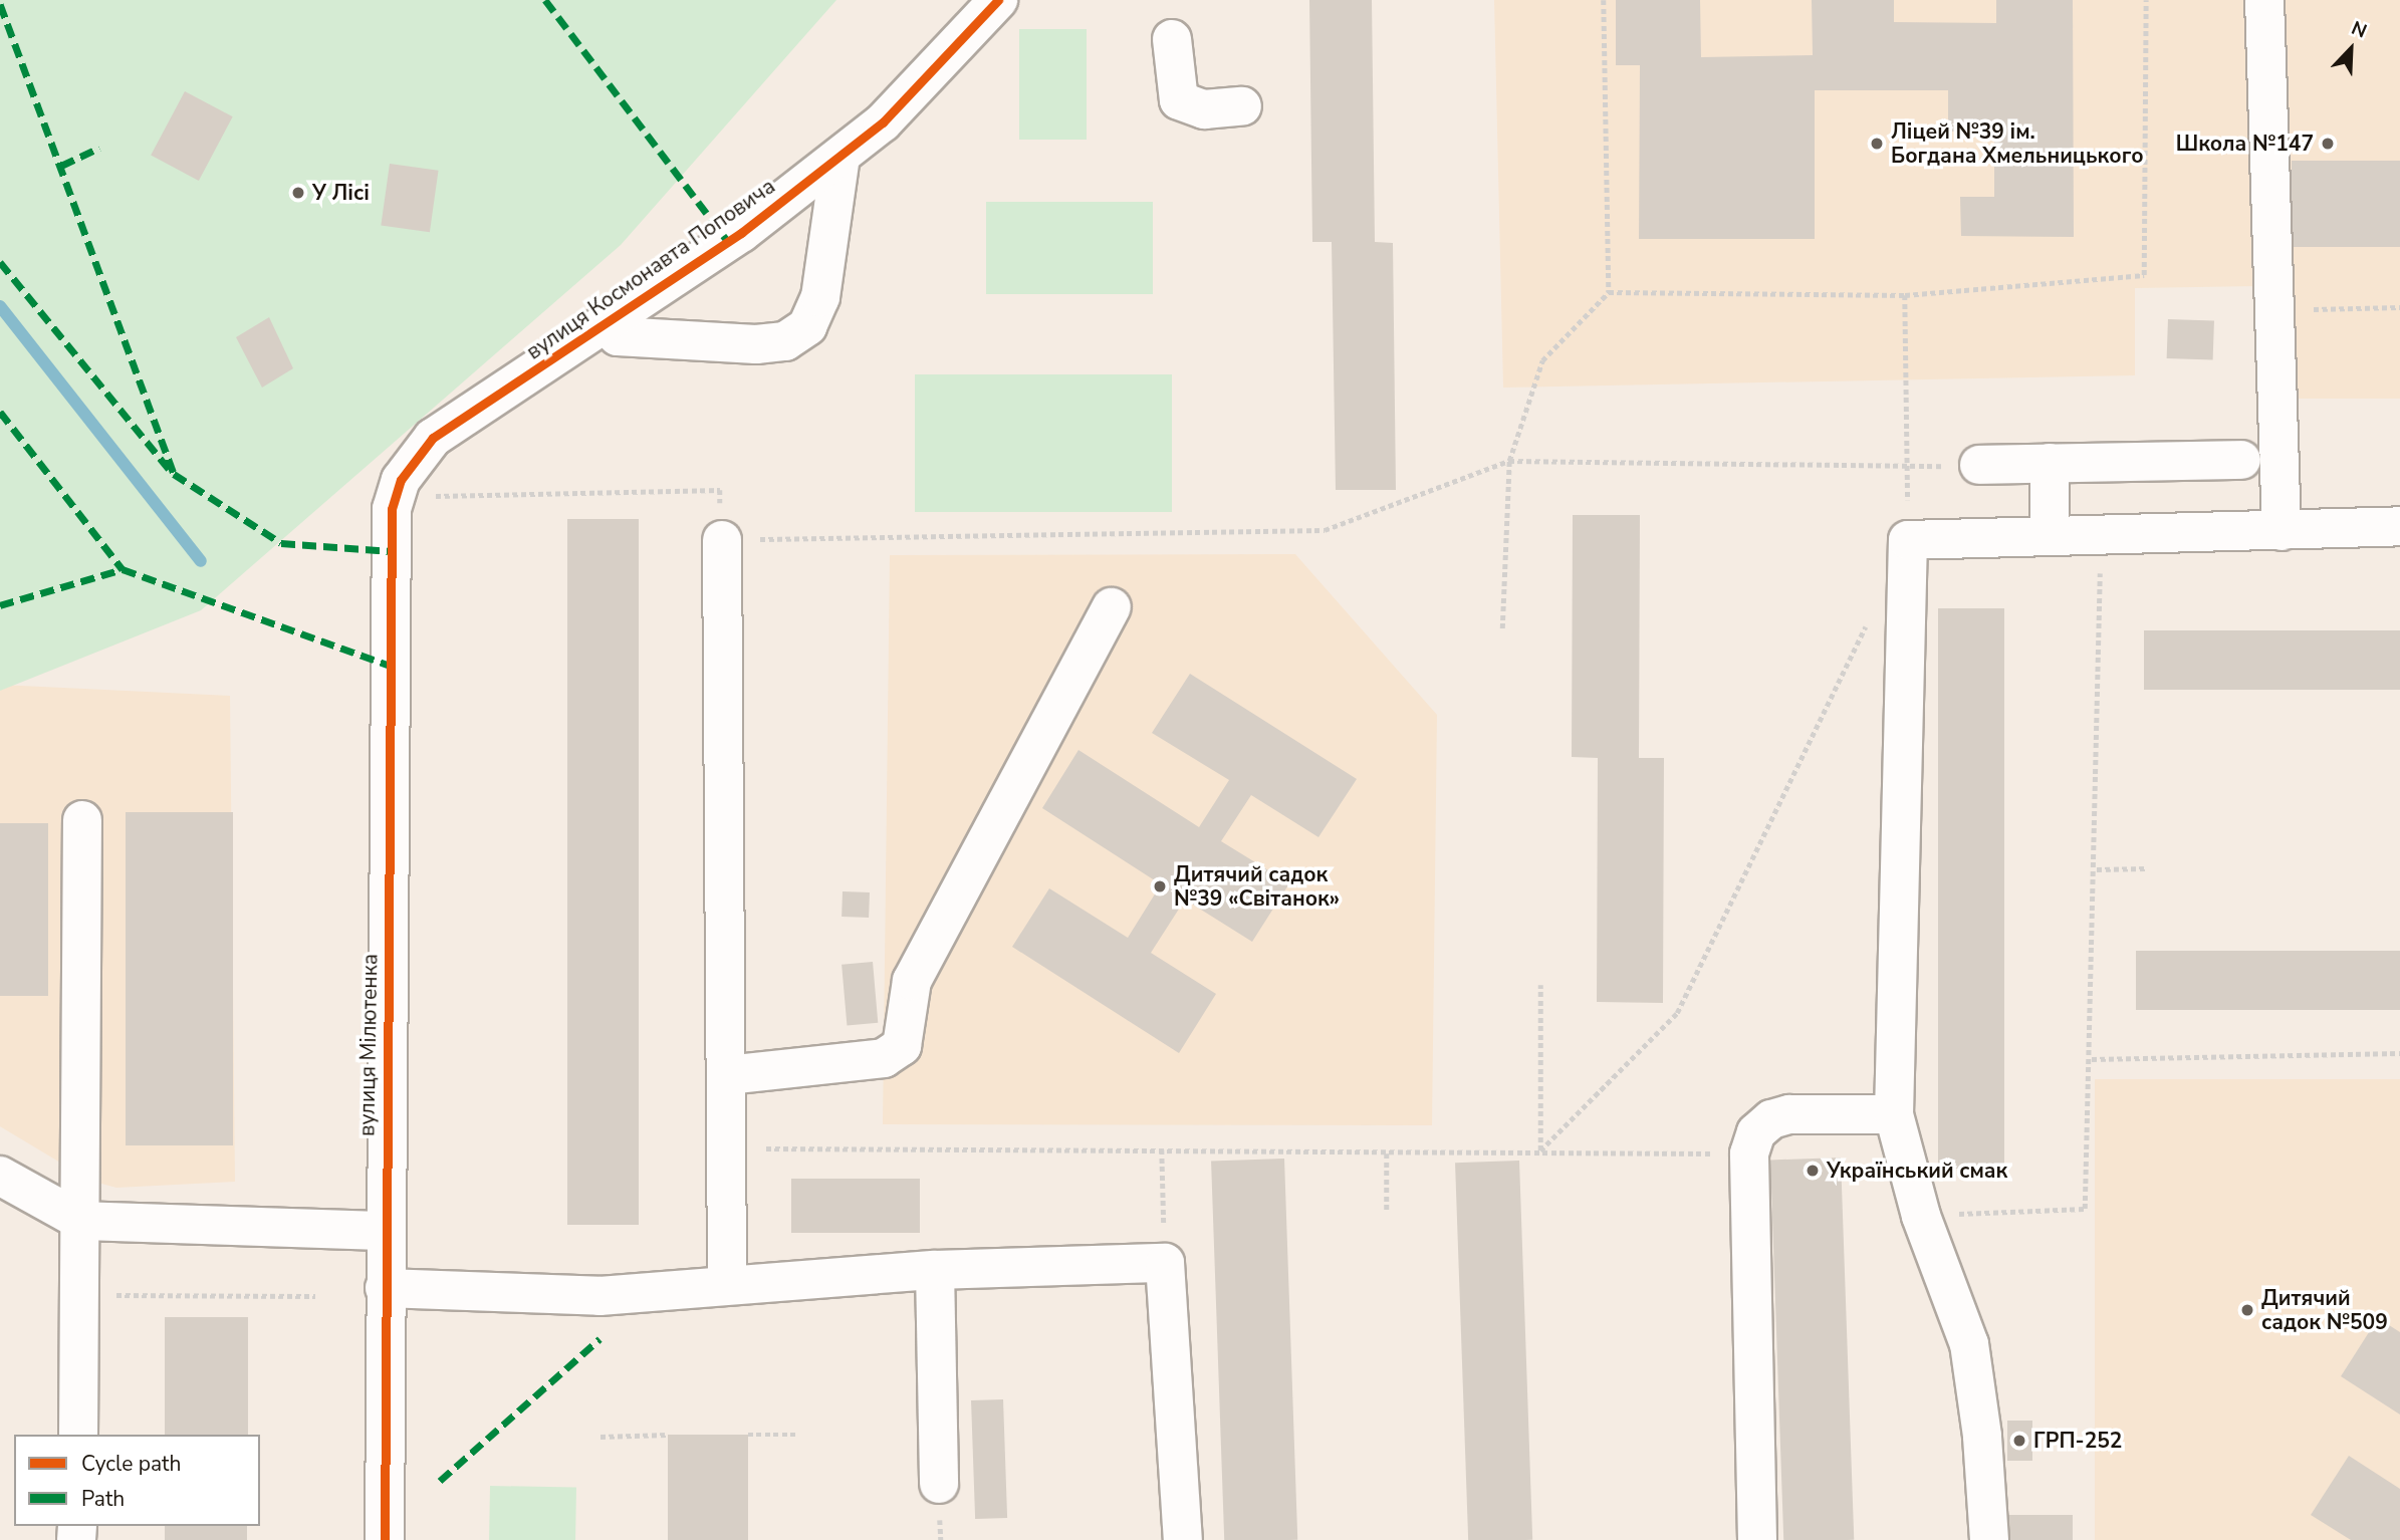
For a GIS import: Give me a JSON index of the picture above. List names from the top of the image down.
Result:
{
  "streets": {
    "street": ["вулиця Космонавта Поповича", "вулиця Мілютенка"]
  },
  "crossings": [
    ["вулиця Космонавта Поповича", "вулиця Мілютенка"]
  ],
  "places": [
    "Ліцей №39 ім. Богдана Хмельницького",
    "Школа №147",
    "У Лісі",
    "Дитячий садок №39 «Світанок»",
    "Український смак",
    "Дитячий садок №509",
    "ГРП-252"
  ],
  "legend": ["Cycle path", "Path"],
  "north": "top right"
}
